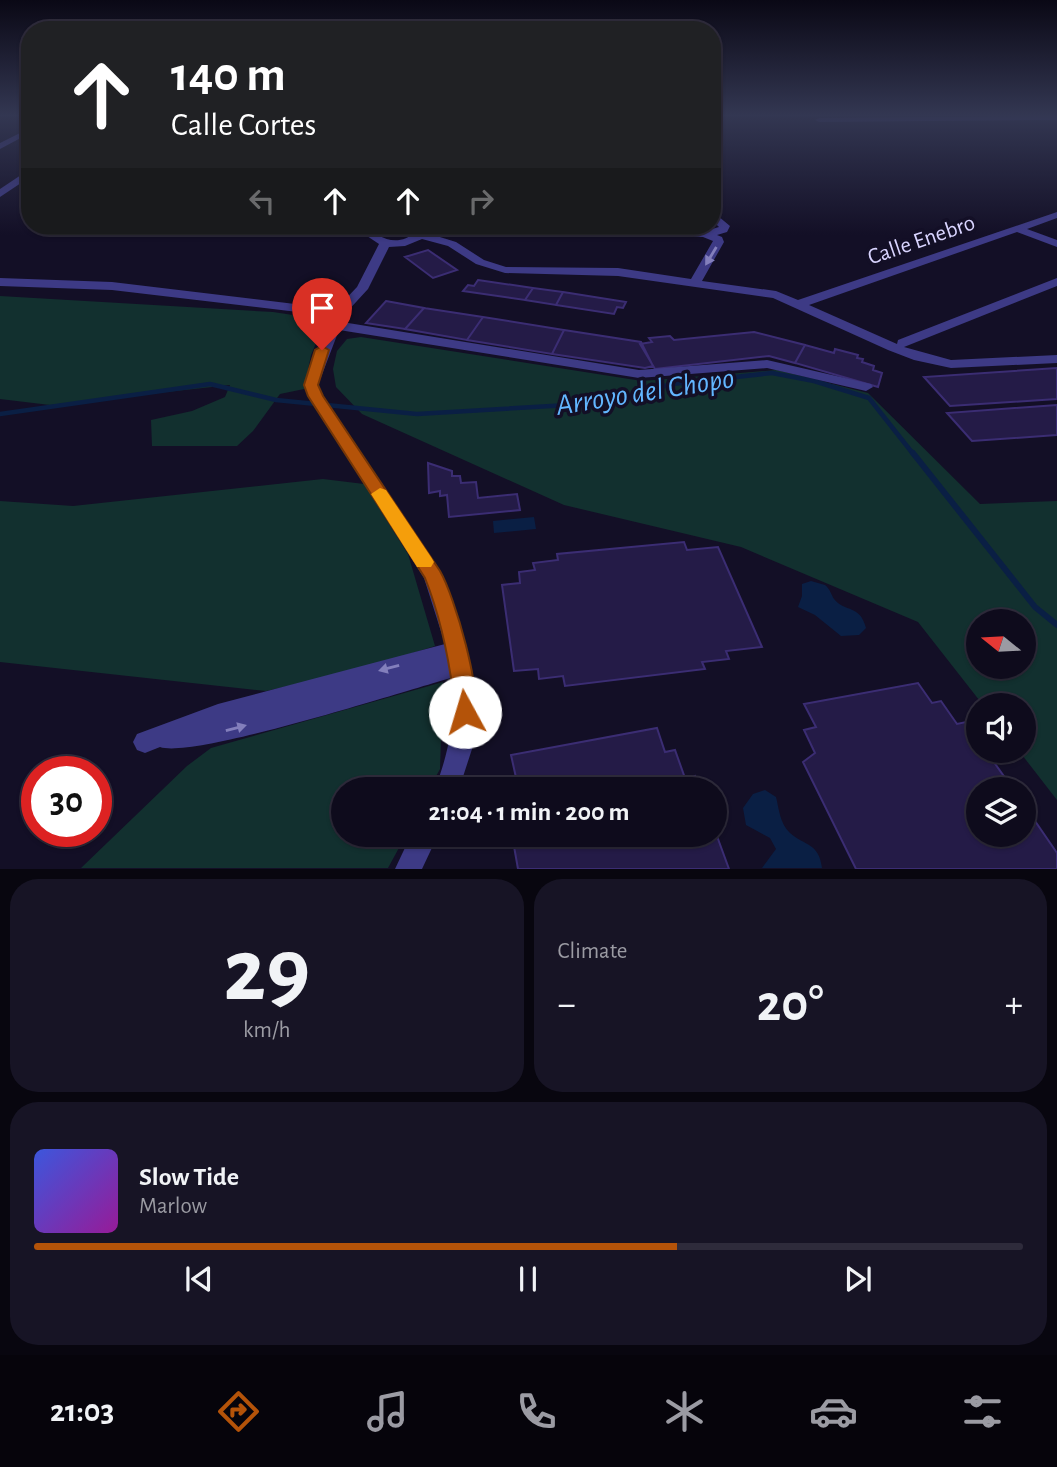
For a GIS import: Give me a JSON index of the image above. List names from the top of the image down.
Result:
{
  "streets": {
    "street": ["Calle Enebro"]
  },
  "water": ["Arroyo del Chopo"],
  "north": "left",
  "page": {
    "turn": ["140 m", "Calle Cortes"],
    "limit": "30",
    "trip": "21:04 · 1 min · 200 m",
    "tile": [
      ["29", "km/h"],
      "Climate"
    ],
    "heat": ["−", "20°", "+"],
    "song": ["Slow Tide", "Marlow"],
    "tabs": "21:03"
  }
}
